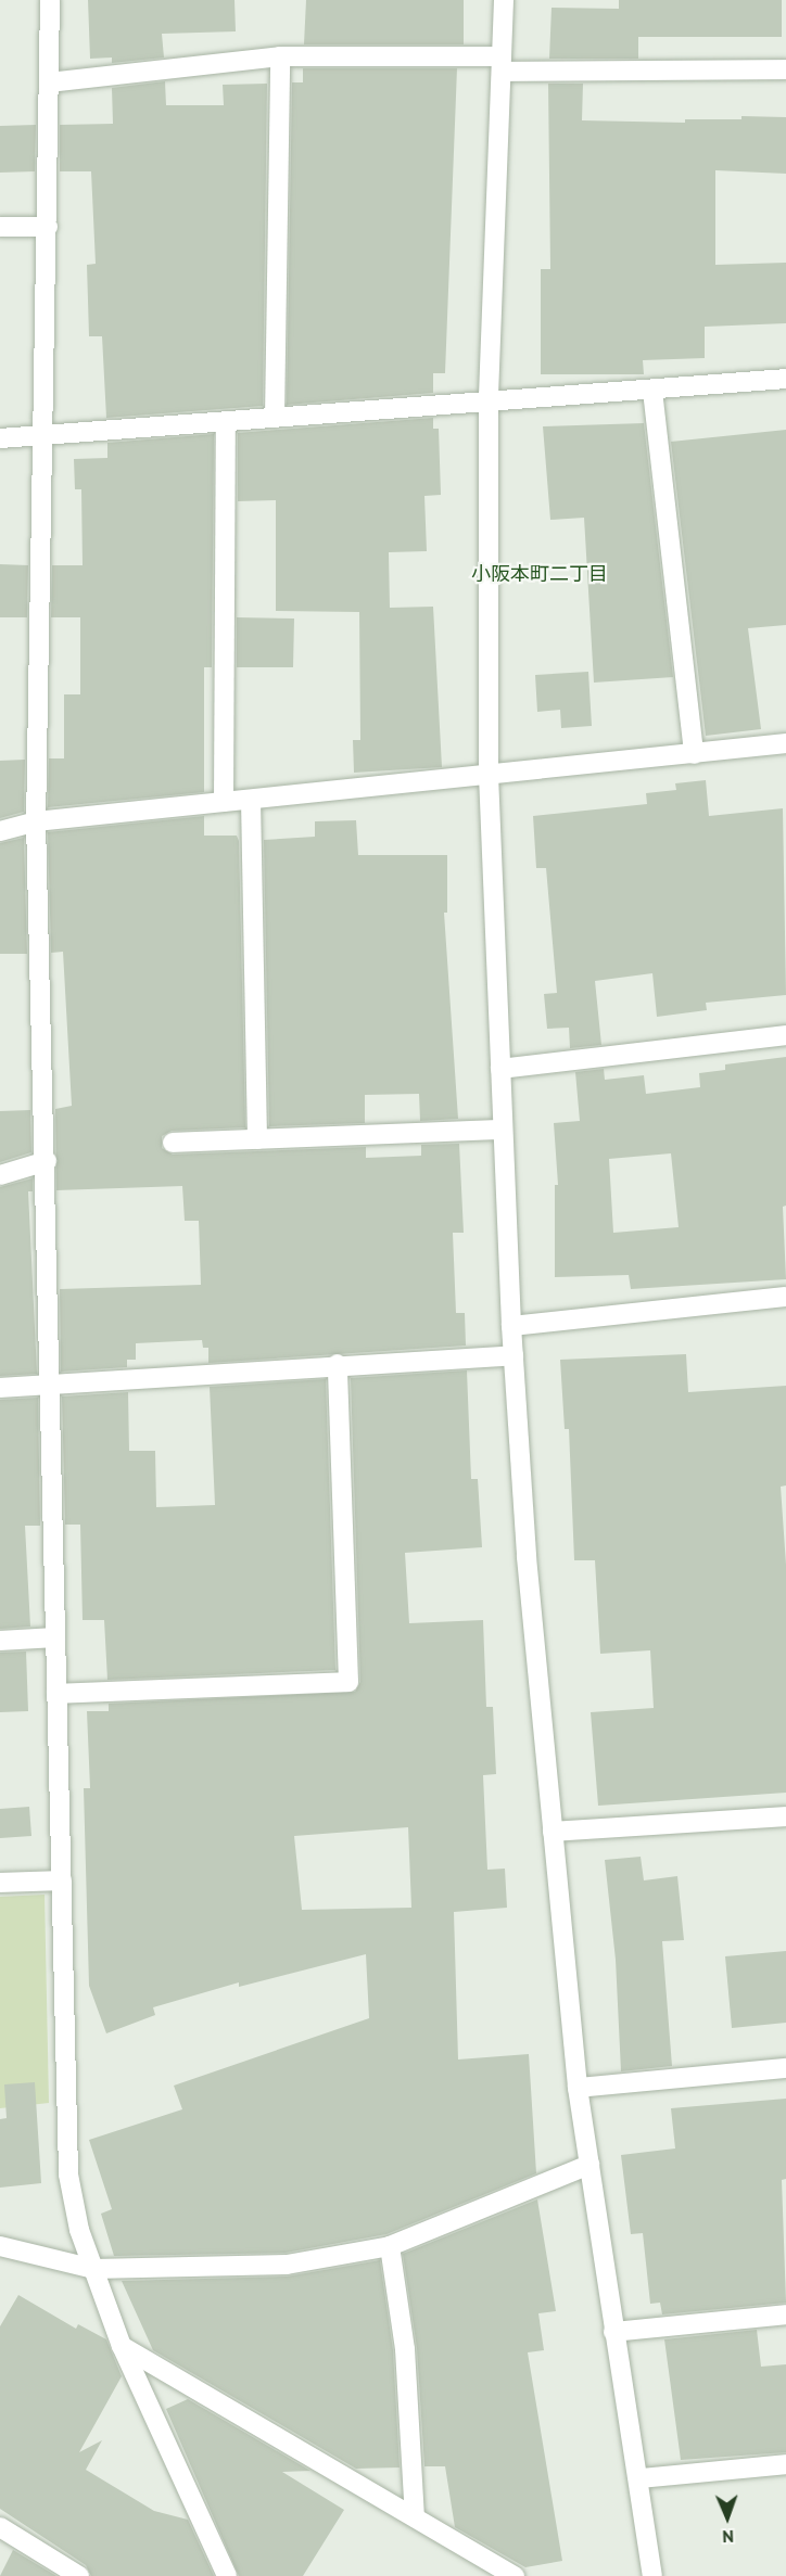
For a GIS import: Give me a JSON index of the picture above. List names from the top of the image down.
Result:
{
  "districts": ["小阪本町二丁目"],
  "north": "bottom"
}
